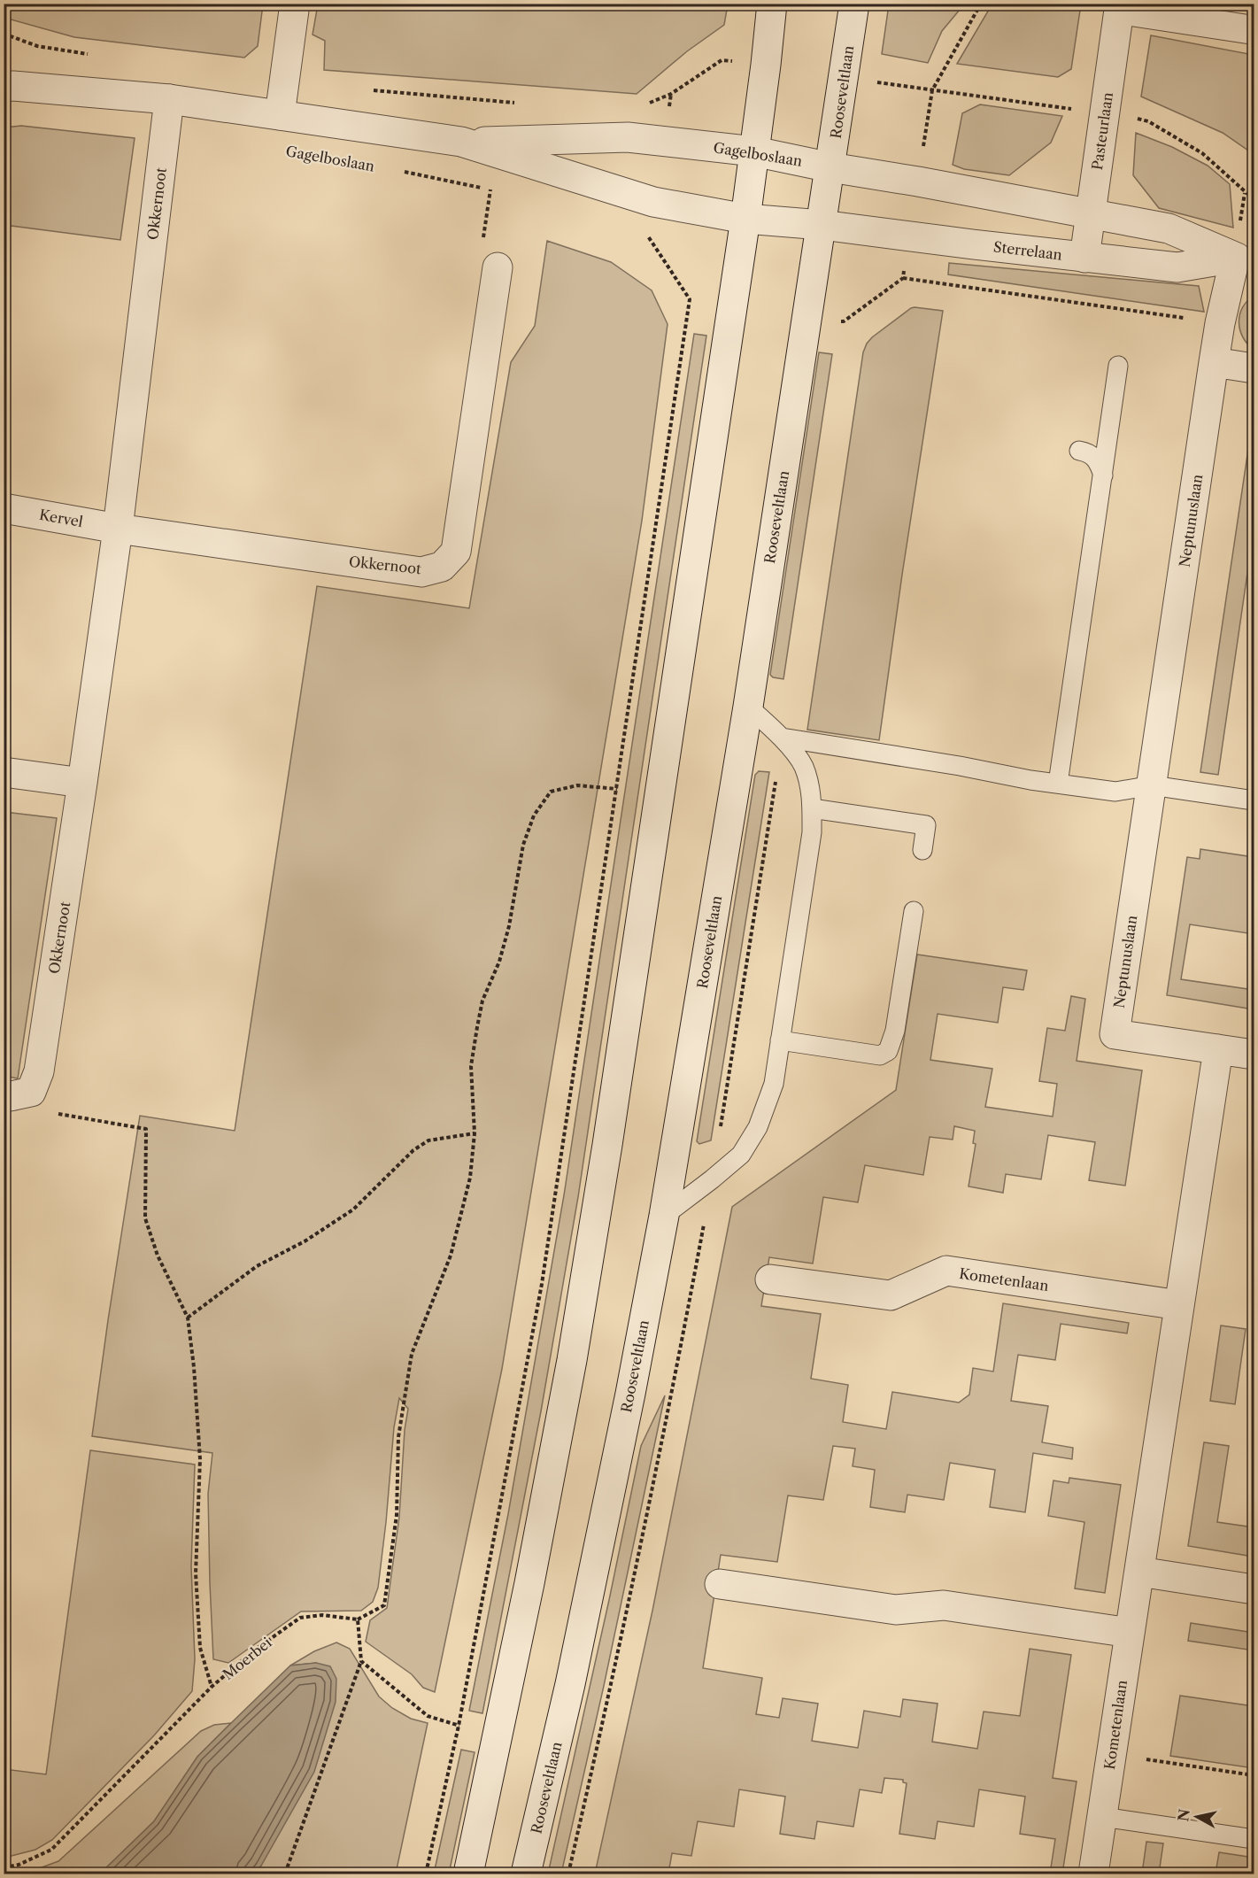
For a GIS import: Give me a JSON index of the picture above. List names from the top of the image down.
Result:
{
  "streets": {
    "street": [
      "Rooseveltlaan",
      "Pasteurlaan",
      "Gagelboslaan",
      "Okkernoot",
      "Sterrelaan",
      "Kervel",
      "Neptunuslaan",
      "Kometenlaan"
    ],
    "path": ["Moerbei"]
  },
  "crossings": [
    ["Rooseveltlaan", "Gagelboslaan"],
    ["Rooseveltlaan", "Sterrelaan"],
    ["Pasteurlaan", "Sterrelaan"],
    ["Gagelboslaan", "Okkernoot"],
    ["Gagelboslaan", "Sterrelaan"],
    ["Okkernoot", "Kervel"],
    ["Sterrelaan", "Neptunuslaan"],
    ["Neptunuslaan", "Kometenlaan"]
  ],
  "north": "left"
}
